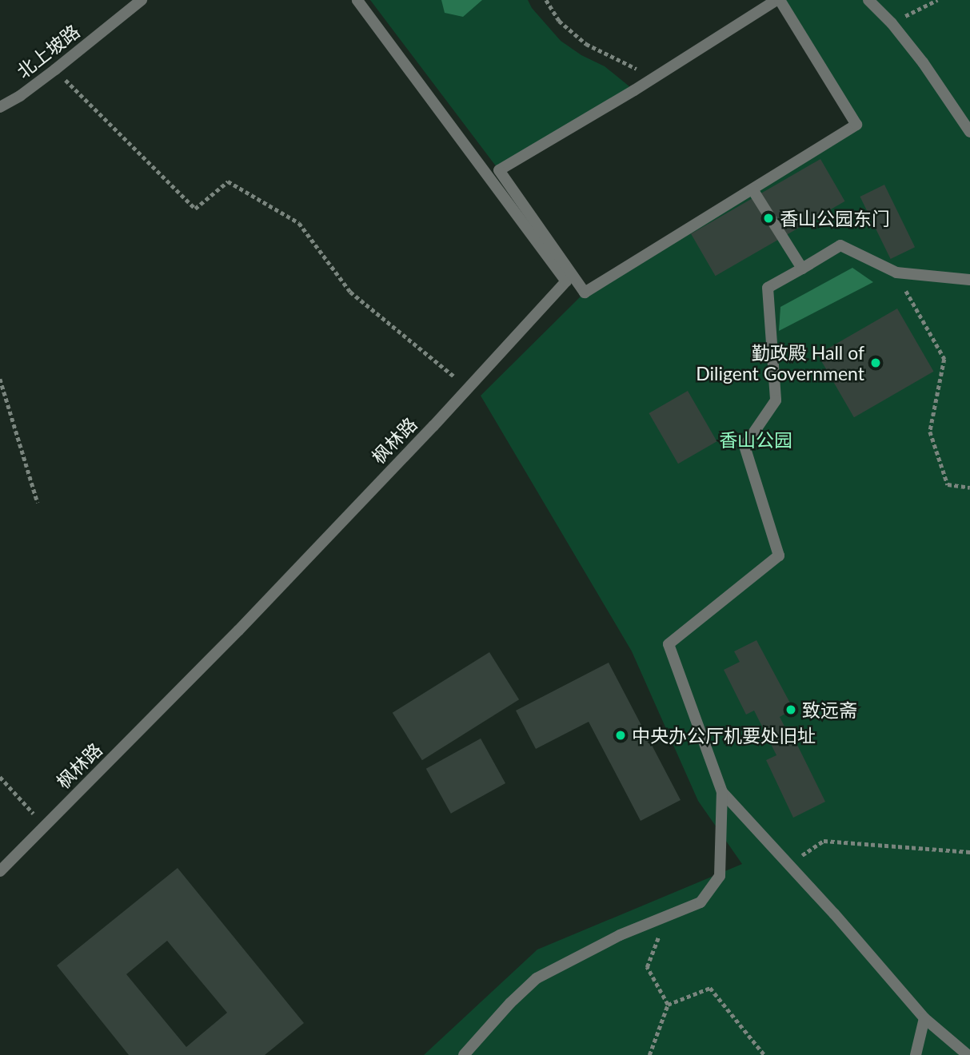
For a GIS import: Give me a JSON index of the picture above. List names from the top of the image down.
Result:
{
  "streets": {
    "street": ["北上坡路", "枫林路"]
  },
  "parks": ["香山公园"],
  "places": [
    "香山公园东门",
    "勤政殿 Hall of Diligent Government",
    "致远斋",
    "中央办公厅机要处旧址"
  ]
}
